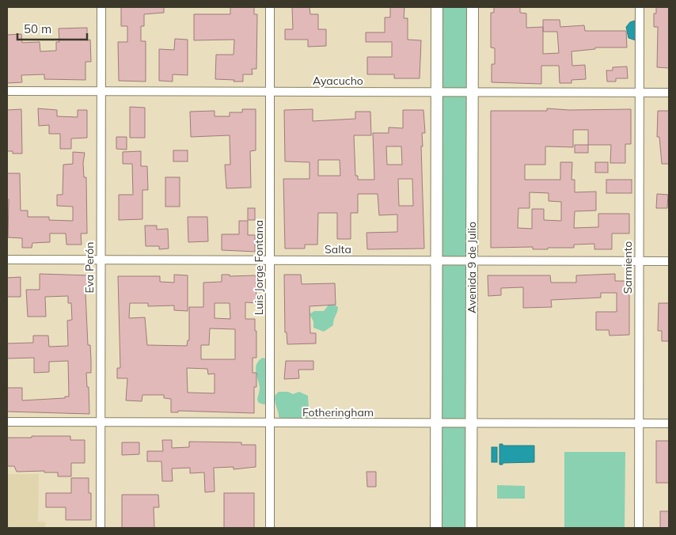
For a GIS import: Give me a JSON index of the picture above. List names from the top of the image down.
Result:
{
  "streets": {
    "main road": ["Avenida 9 de Julio"],
    "street": [
      "Ayacucho",
      "Salta",
      "Eva Perón",
      "Luis Jorge Fontana",
      "Sarmiento",
      "Fotheringham"
    ]
  },
  "crossings": [
    ["Ayacucho", "Eva Perón"],
    ["Ayacucho", "Luis Jorge Fontana"],
    ["Ayacucho", "Avenida 9 de Julio"],
    ["Ayacucho", "Sarmiento"],
    ["Salta", "Eva Perón"],
    ["Salta", "Luis Jorge Fontana"],
    ["Salta", "Avenida 9 de Julio"],
    ["Salta", "Sarmiento"],
    ["Eva Perón", "Fotheringham"],
    ["Luis Jorge Fontana", "Fotheringham"],
    ["Avenida 9 de Julio", "Fotheringham"],
    ["Sarmiento", "Fotheringham"]
  ],
  "scale_bar": "50 m"
}
